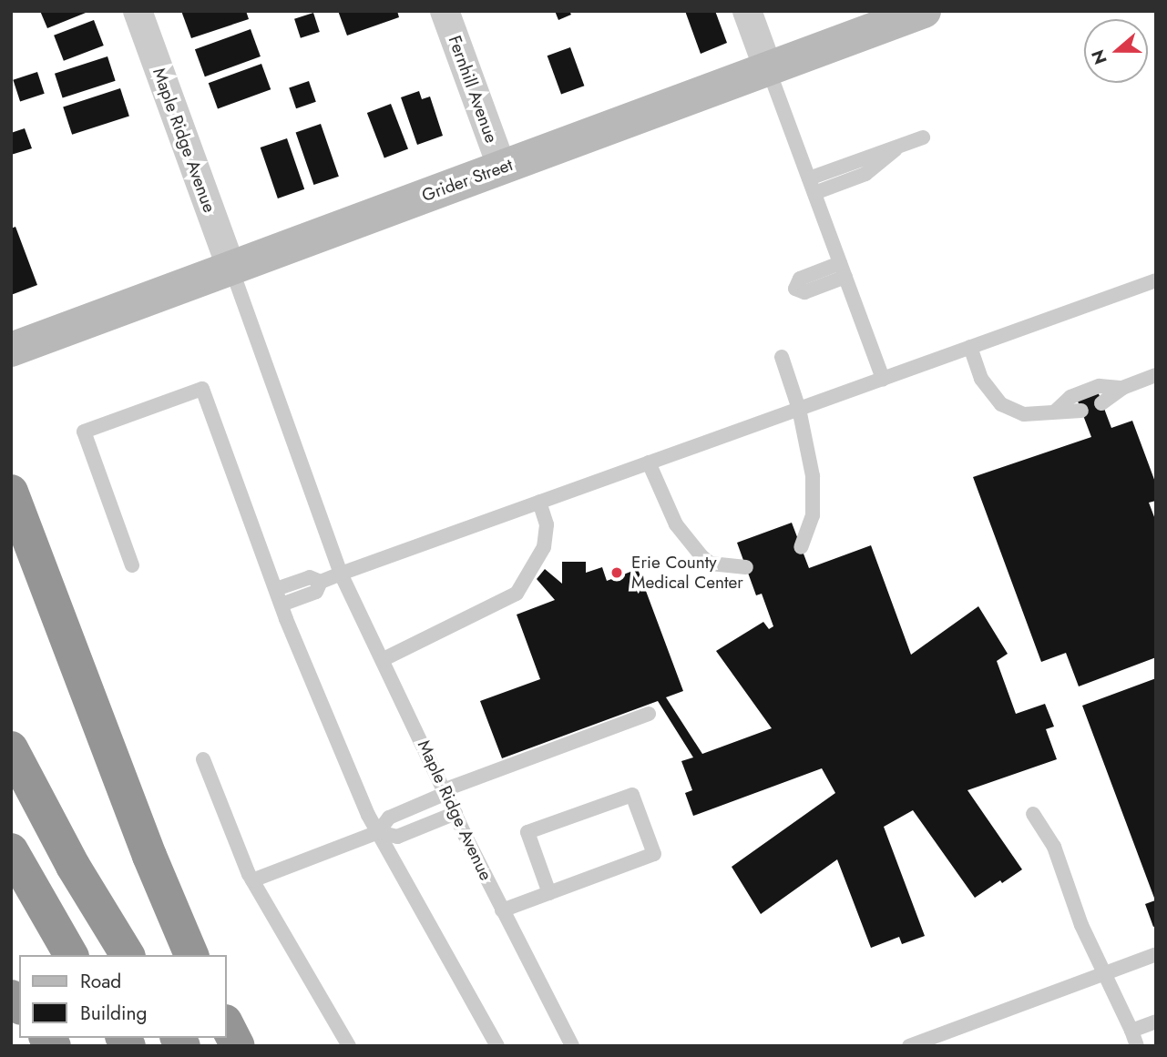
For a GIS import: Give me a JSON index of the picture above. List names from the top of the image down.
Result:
{
  "streets": {
    "street": ["Fernhill Avenue", "Maple Ridge Avenue", "Grider Street"]
  },
  "crossings": [
    ["Fernhill Avenue", "Grider Street"],
    ["Maple Ridge Avenue", "Grider Street"]
  ],
  "places": ["Erie County Medical Center"],
  "legend": ["Road", "Building"],
  "north": "left"
}
